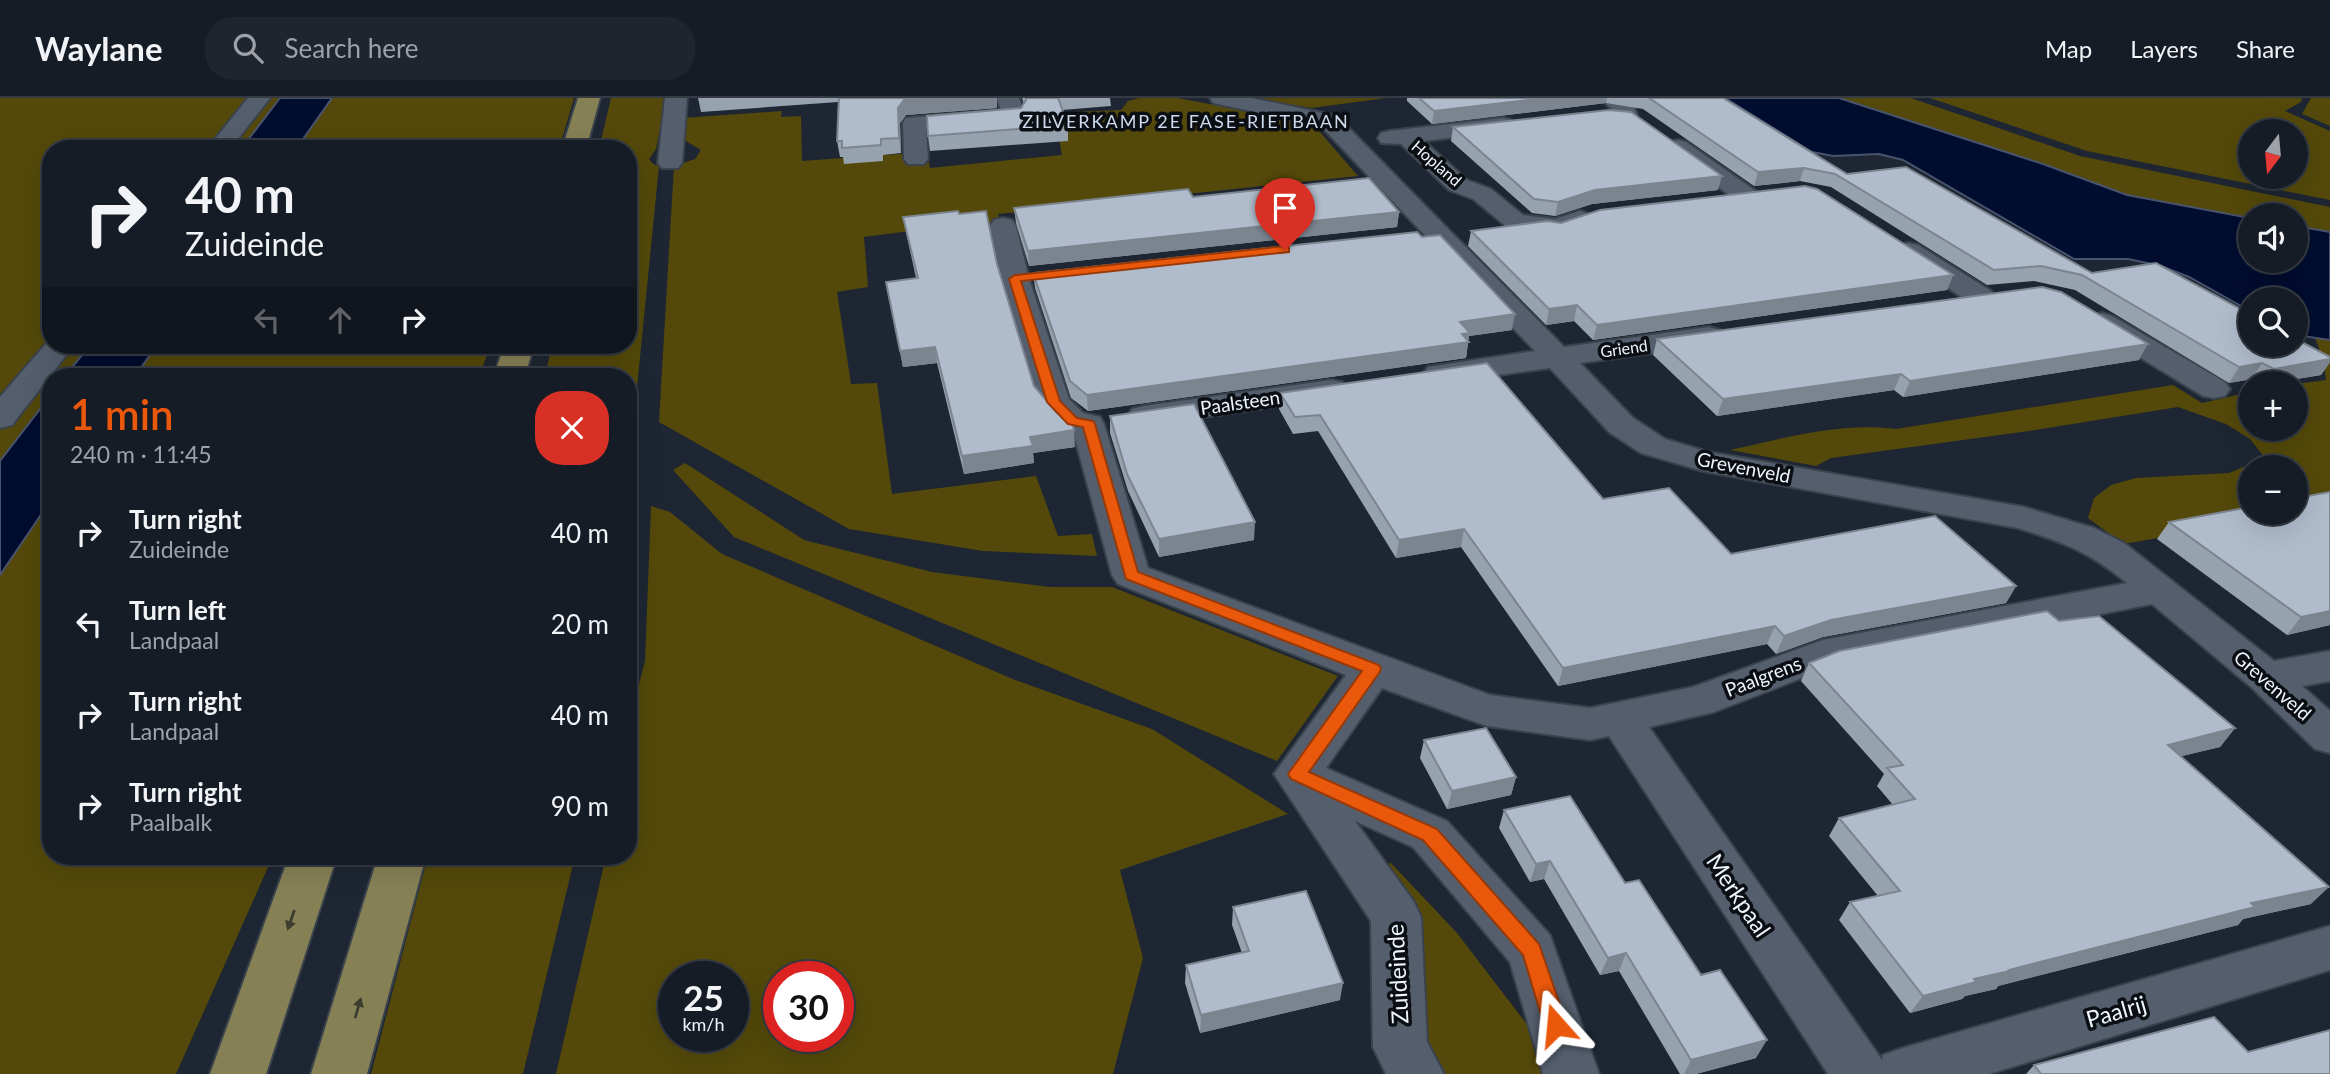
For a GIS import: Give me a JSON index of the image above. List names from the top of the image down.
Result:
{
  "streets": {
    "street": [
      "Hopland",
      "Griend",
      "Paalsteen",
      "Grevenveld",
      "Paalgrens",
      "Merkpaal",
      "Zuideinde",
      "Paalrij"
    ]
  },
  "crossings": [
    ["Griend", "Grevenveld"],
    ["Paalsteen", "Paalgrens"],
    ["Grevenveld", "Paalgrens"],
    ["Paalgrens", "Merkpaal"]
  ],
  "districts": ["ZILVERKAMP 2E FASE-RIETBAAN"],
  "north": "bottom",
  "page": {
    "header": "Waylane",
    "search": "Search here",
    "nav": ["Map", "Layers", "Share"],
    "map_buttons": ["+", "−"],
    "turn": ["40 m", "Zuideinde"],
    "heading": ["1 min", "240 m · 11:45"],
    "list": [
      {
        "name": "Turn right",
        "note": "Zuideinde",
        "value": "40 m"
      },
      {
        "name": "Turn left",
        "note": "Landpaal",
        "value": "20 m"
      },
      {
        "name": "Turn right",
        "note": "Landpaal",
        "value": "40 m"
      },
      {
        "name": "Turn right",
        "note": "Paalbalk",
        "value": "90 m"
      }
    ],
    "speed": "25 km/h",
    "limit": "30"
  }
}
